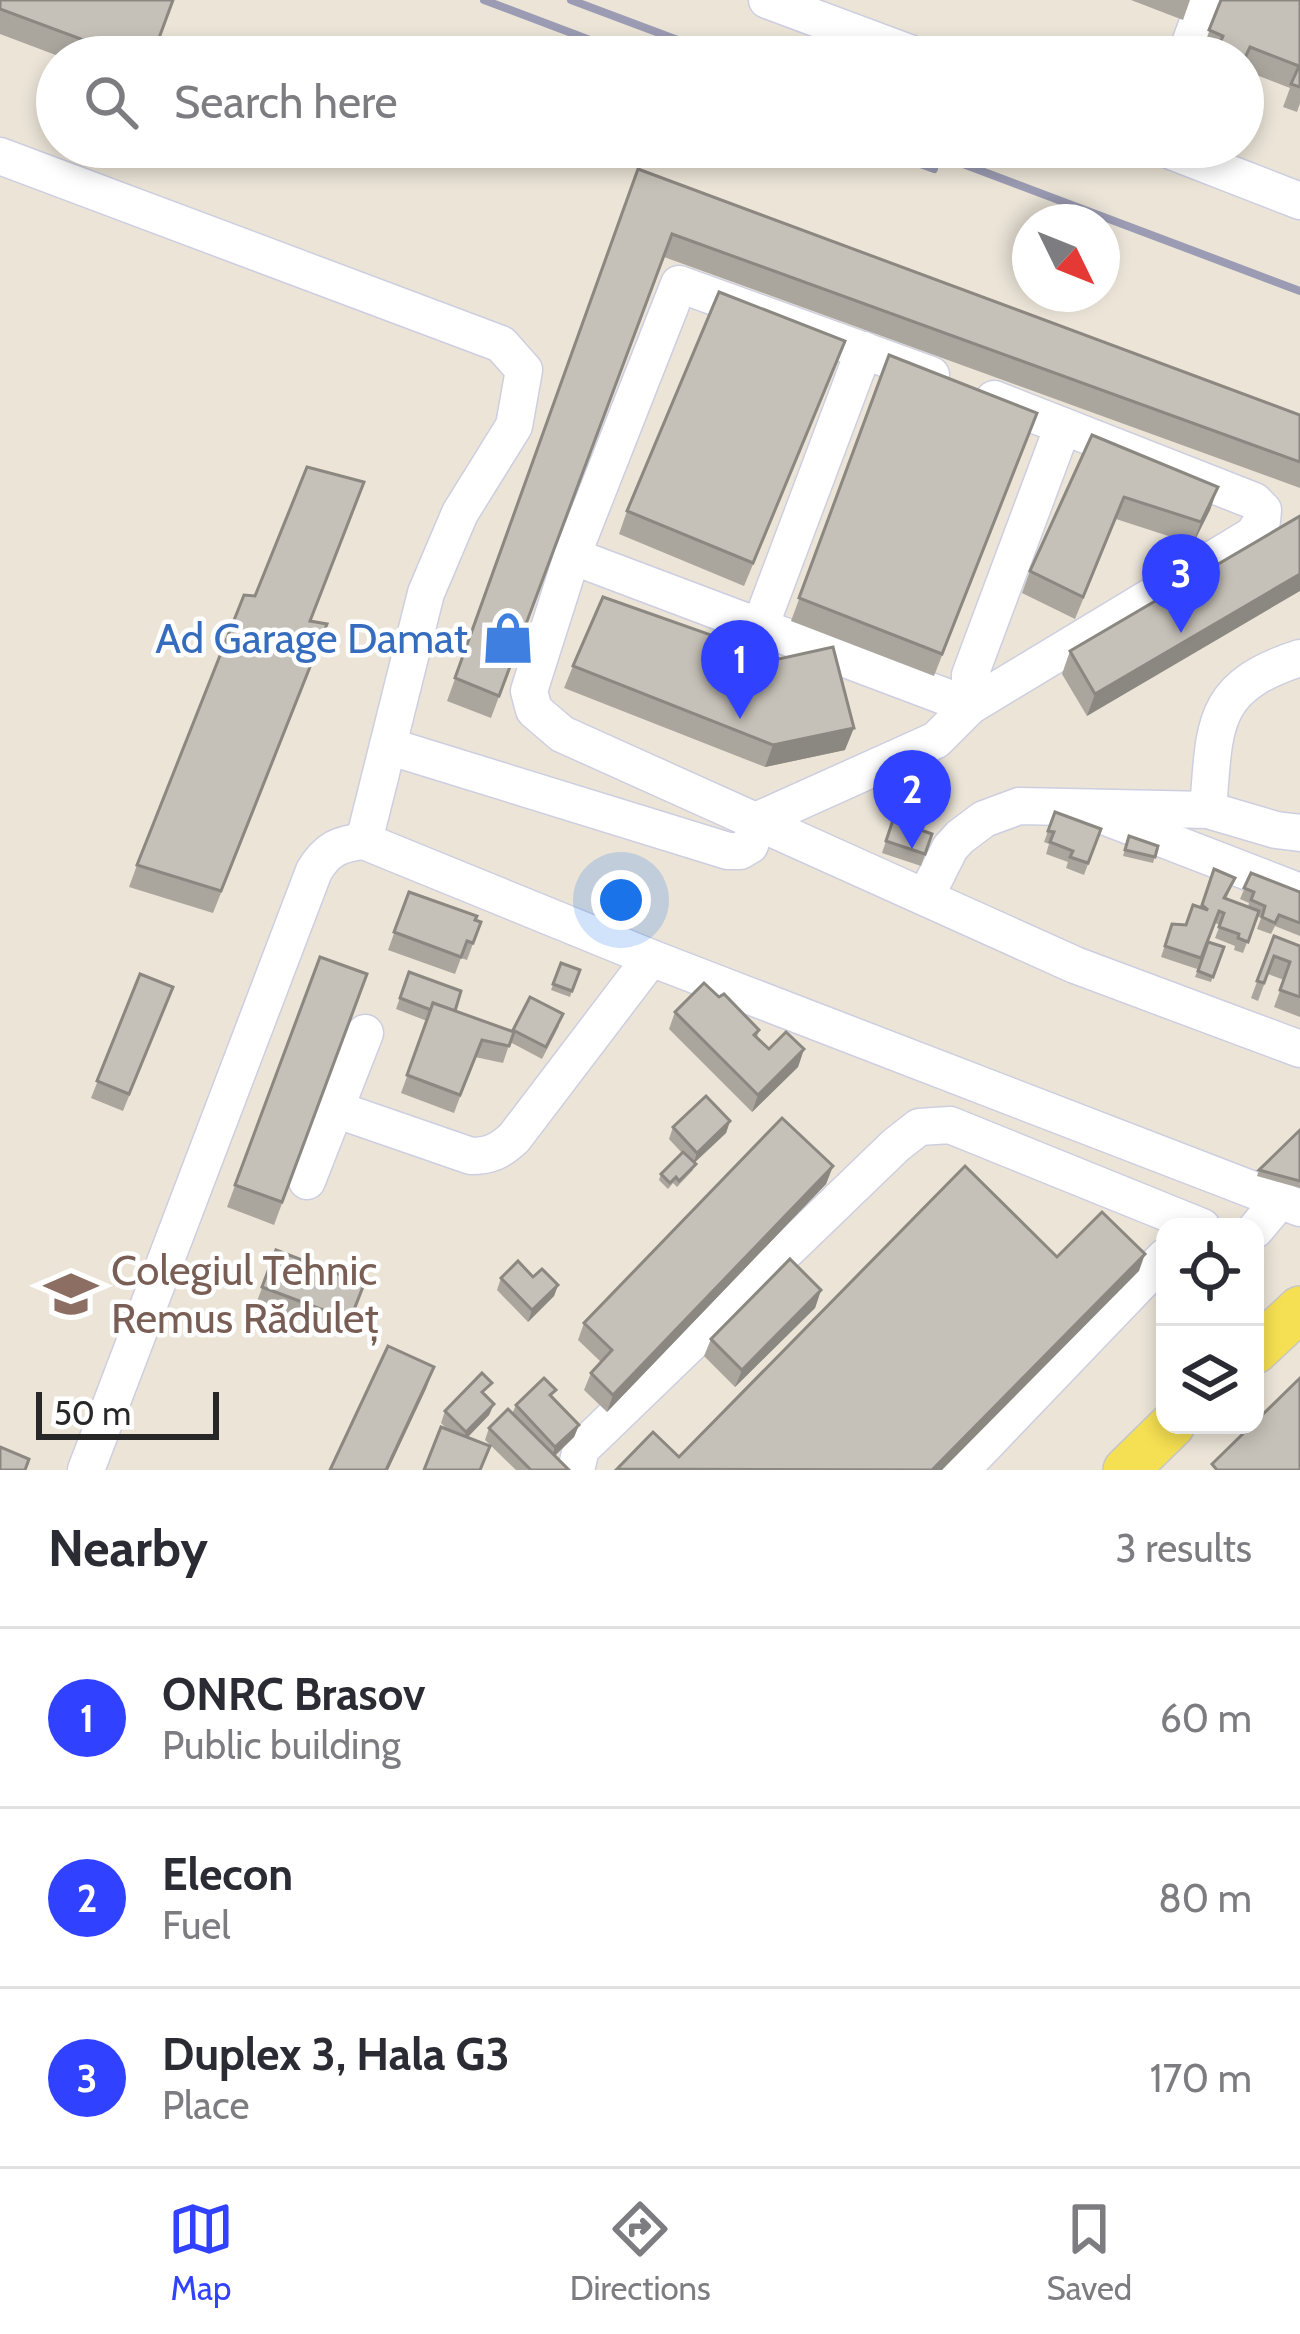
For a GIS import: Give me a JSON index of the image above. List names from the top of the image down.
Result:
{
  "places": {
    "shop": ["Ad Garage Damat"],
    "school or university": ["Colegiul Tehnic Remus Răduleț"]
  },
  "scale_bar": "50 m",
  "north": "bottom right",
  "page": {
    "search": "Search here",
    "pins": ["3", "1", "2"],
    "scale": "50 m",
    "heading": ["Nearby", "3 results"],
    "list": [
      {
        "mark": "1",
        "name": "ONRC Brasov",
        "note": "Public building",
        "value": "60 m"
      },
      {
        "mark": "2",
        "name": "Elecon",
        "note": "Fuel",
        "value": "80 m"
      },
      {
        "mark": "3",
        "name": "Duplex 3, Hala G3",
        "note": "Place",
        "value": "170 m"
      }
    ],
    "nav": ["Map", "Directions", "Saved"]
  }
}
